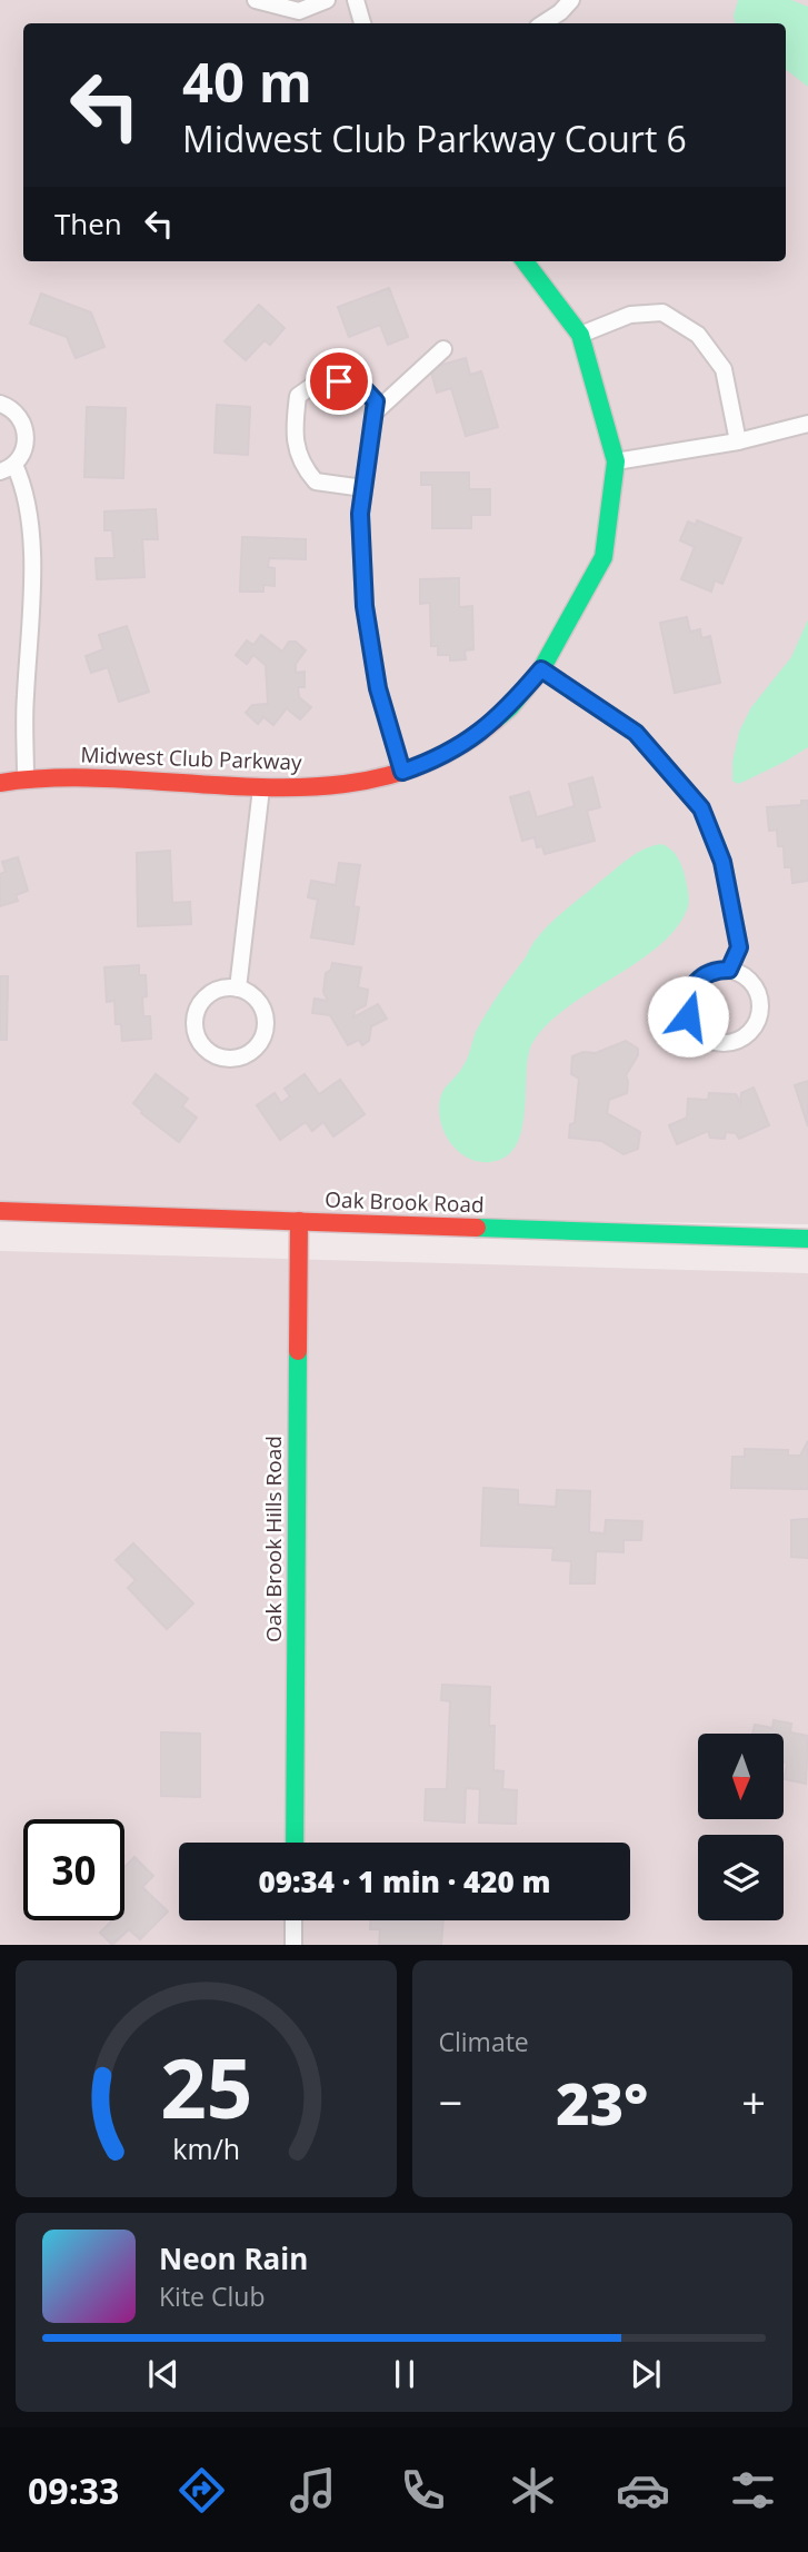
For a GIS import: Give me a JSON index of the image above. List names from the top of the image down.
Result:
{
  "streets": {
    "street": ["Midwest Club Parkway", "Oak Brook Road", "Oak Brook Hills Road"]
  },
  "crossings": [
    ["Oak Brook Road", "Oak Brook Hills Road"]
  ],
  "north": "bottom",
  "page": {
    "turn": ["40 m", "Midwest Club Parkway Court 6"],
    "then": "Then",
    "limit": "30",
    "trip": "09:34 · 1 min · 420 m",
    "tile": "Climate",
    "heat": ["−", "23°", "+"],
    "song": ["Neon Rain", "Kite Club"],
    "tabs": "09:33",
    "gauge": ["25", "km/h"]
  }
}
